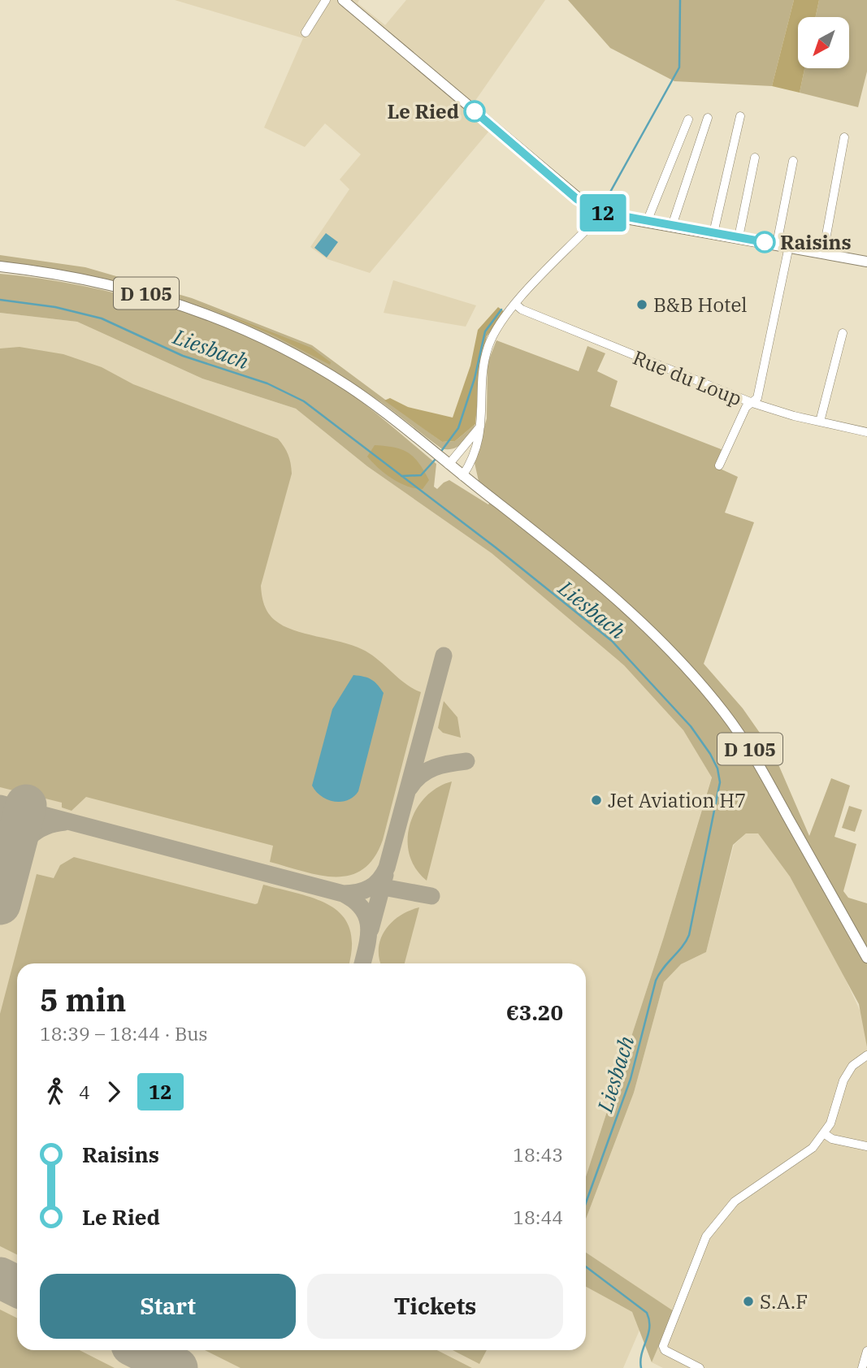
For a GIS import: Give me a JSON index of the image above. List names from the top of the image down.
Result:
{
  "streets": {
    "main road": ["D 105"],
    "street": ["Rue du Loup"]
  },
  "water": ["Liesbach"],
  "places": [
    "Le Ried",
    "Raisins",
    "B&B Hotel",
    "Jet Aviation H7",
    "S.A.F"
  ],
  "lines": ["bus line 12"],
  "north": "bottom left",
  "page": {
    "on_map": "12",
    "heading": ["5 min", "18:39 – 18:44 · Bus", "€3.20"],
    "legs": ["4", "12"],
    "list": [
      {
        "name": "Raisins",
        "value": "18:43"
      },
      {
        "name": "Le Ried",
        "value": "18:44"
      }
    ],
    "buttons": ["Start", "Tickets"]
  }
}
